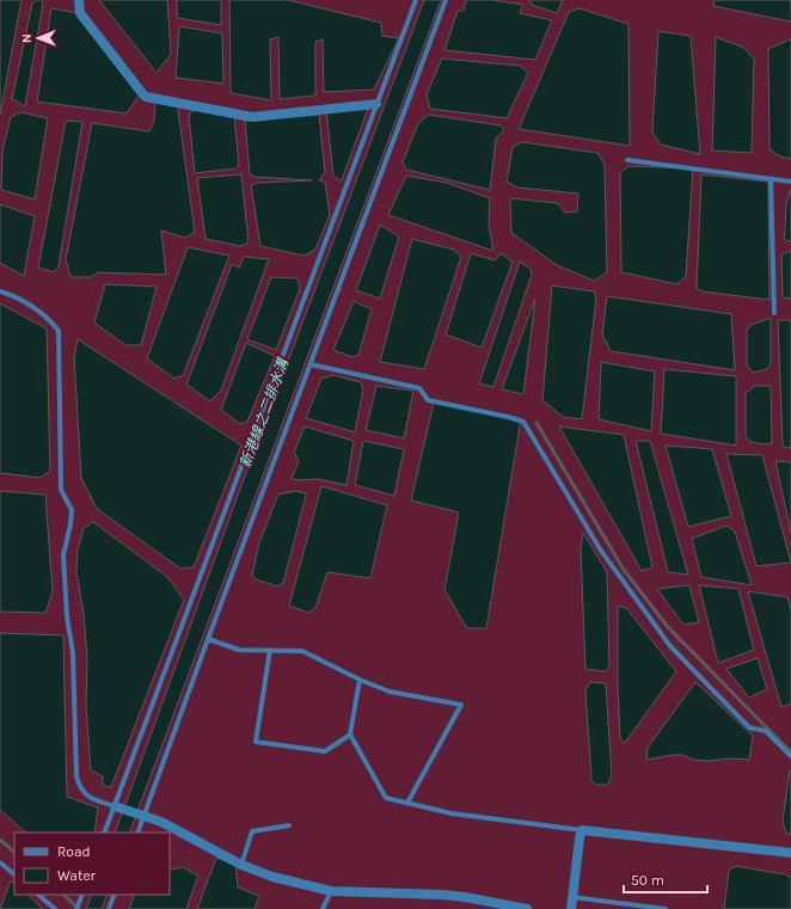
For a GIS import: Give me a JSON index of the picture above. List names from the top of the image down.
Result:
{
  "water": ["新港線之二排水溝"],
  "legend": ["Road", "Water"],
  "scale_bar": "50 m",
  "north": "left"
}
